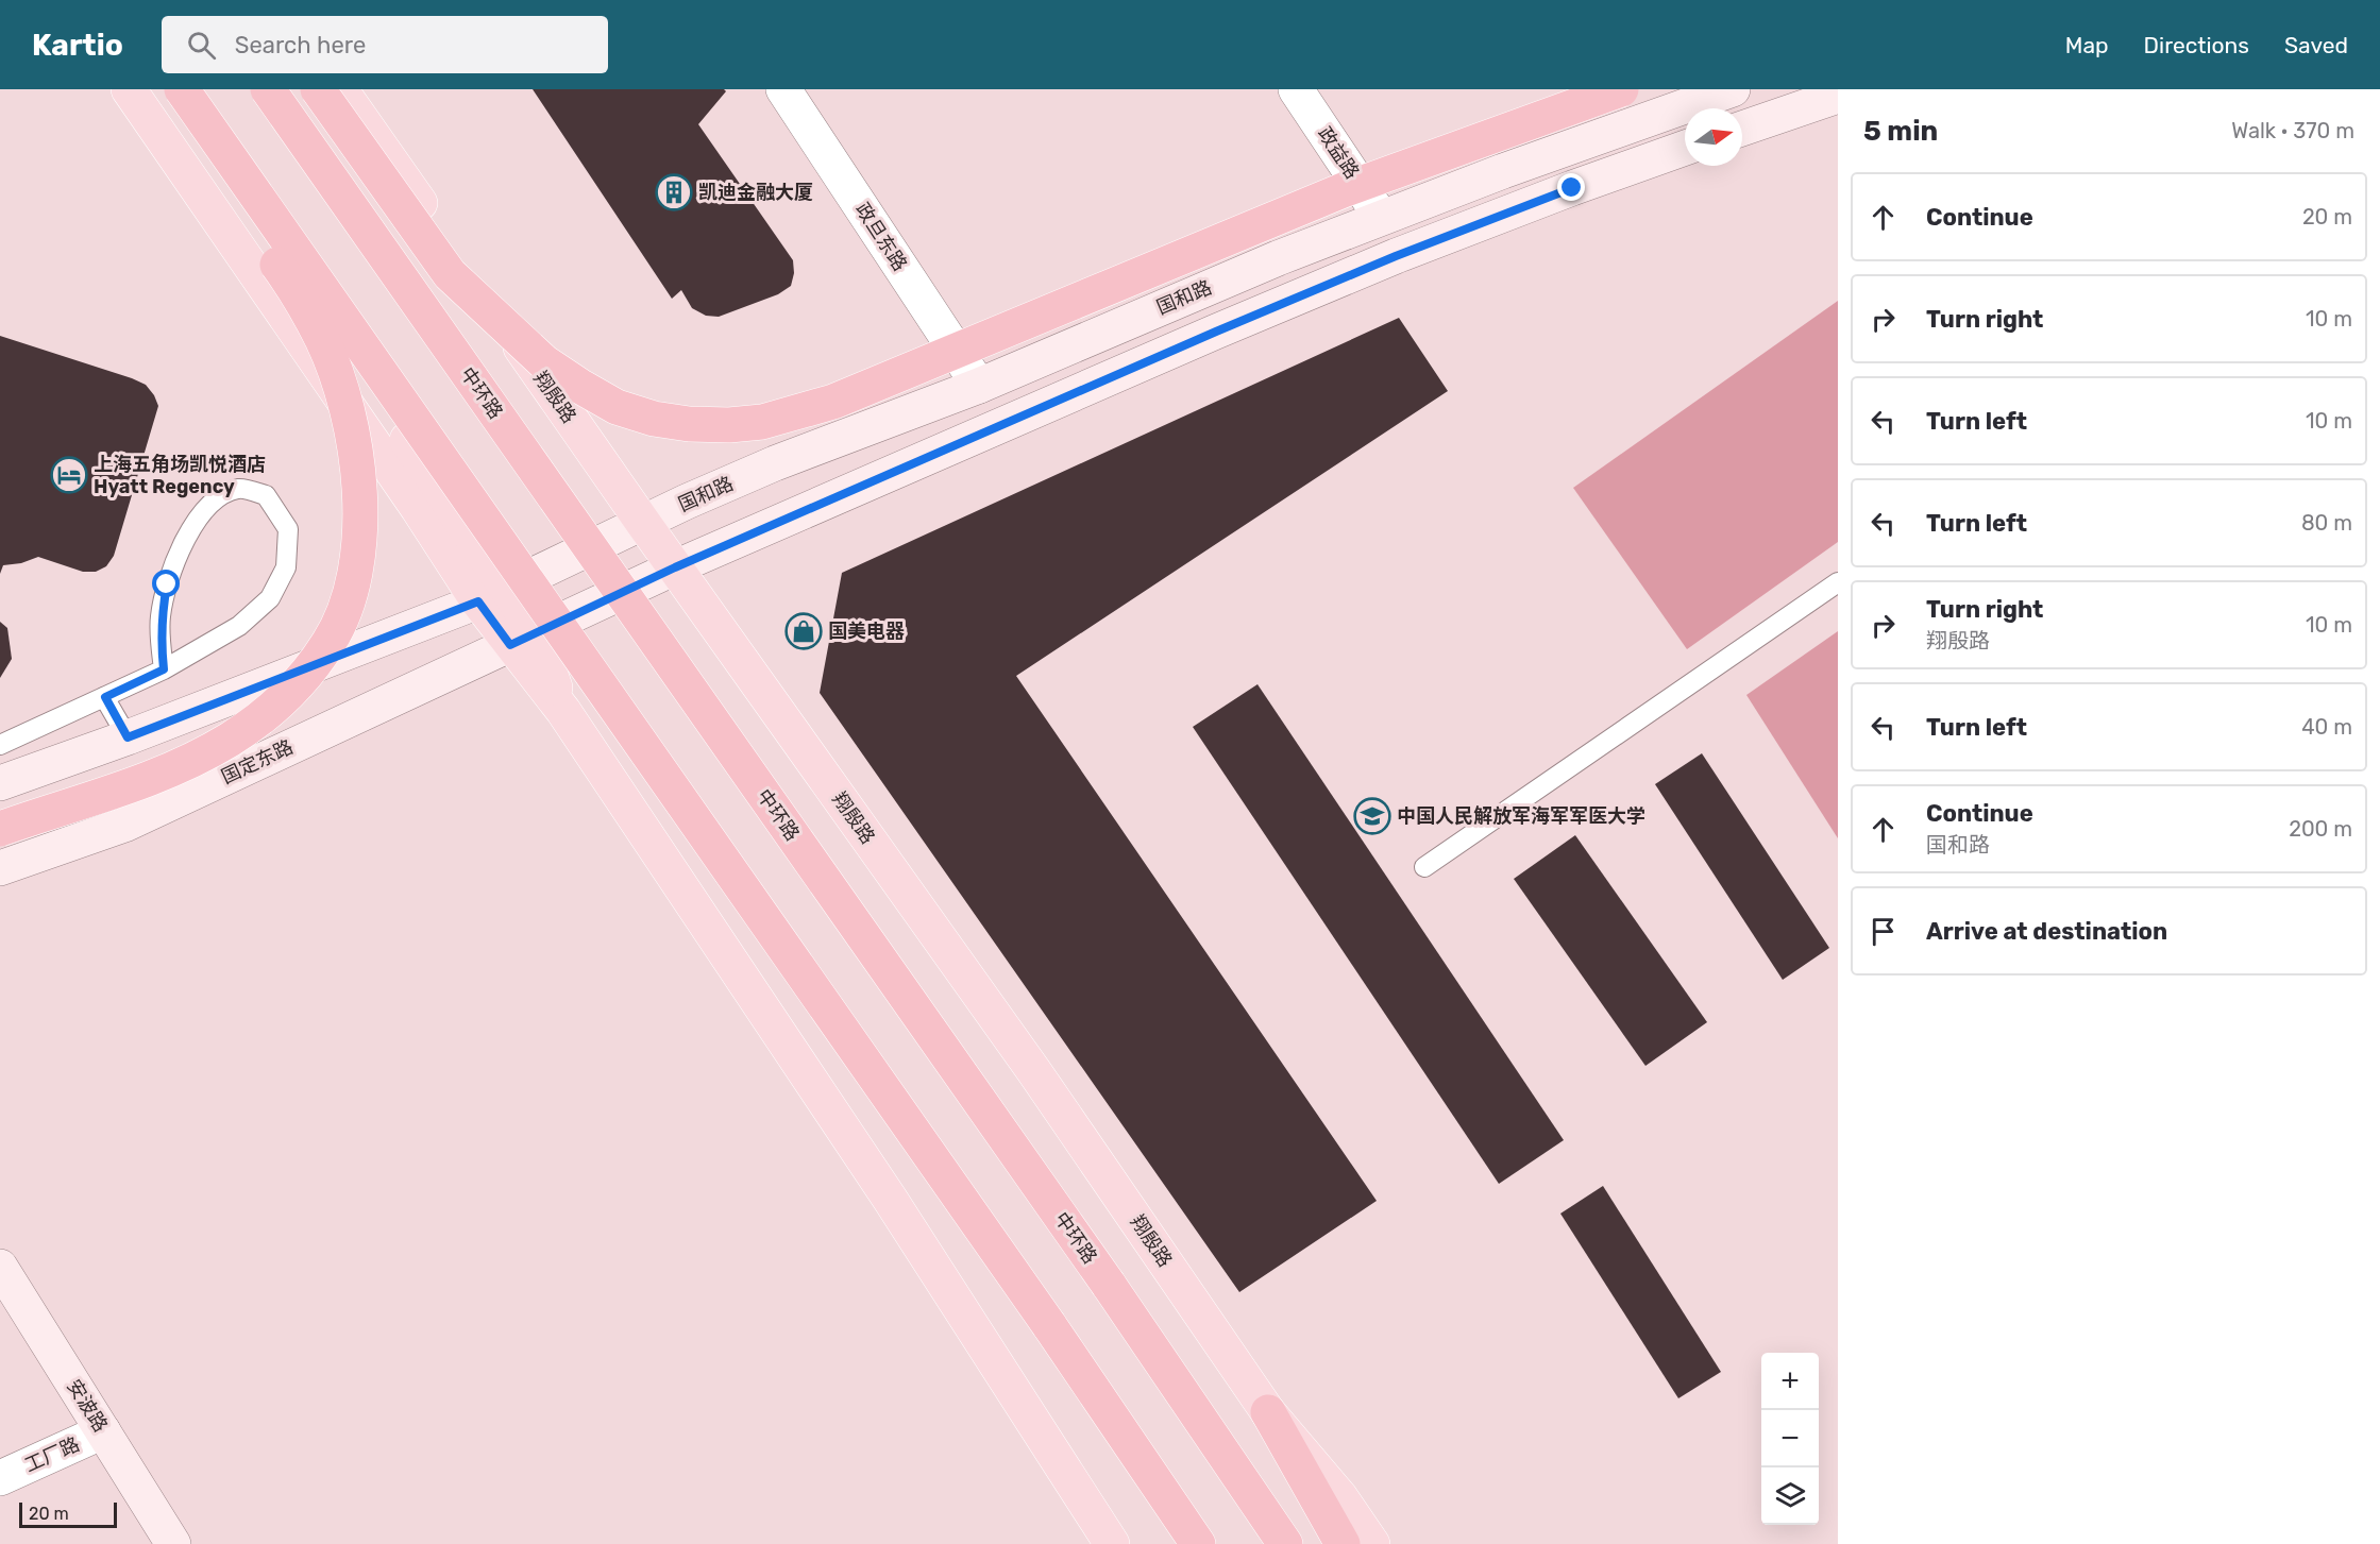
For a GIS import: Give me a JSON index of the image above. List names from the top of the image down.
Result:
{
  "streets": {
    "highway": ["中环路"],
    "main road": ["翔殷路"],
    "street": [
      "政益路",
      "政旦东路",
      "国和路",
      "国定东路",
      "安波路",
      "工厂路"
    ]
  },
  "crossings": [
    ["政益路", "国和路"],
    ["政旦东路", "国和路"],
    ["国和路", "翔殷路"],
    ["翔殷路", "国定东路"],
    ["安波路", "工厂路"]
  ],
  "places": {
    "building": ["凯迪金融大厦"],
    "hotel": ["上海五角场凯悦酒店 Hyatt Regency"],
    "shop": ["国美电器"],
    "school or university": ["中国人民解放军海军军医大学"]
  },
  "scale_bar": "20 m",
  "north": "right",
  "page": {
    "header": "Kartio",
    "search": "Search here",
    "nav": ["Map", "Directions", "Saved"],
    "heading": ["5 min", "Walk · 370 m"],
    "list": [
      ["Continue", "20 m"],
      ["Turn right", "10 m"],
      ["Turn left", "10 m"],
      ["Turn left", "80 m"],
      ["Turn right", "翔殷路", "10 m"],
      ["Turn left", "40 m"],
      ["Continue", "国和路", "200 m"],
      "Arrive at destination"
    ],
    "map_buttons": ["+", "−"],
    "scale": "20 m"
  }
}
